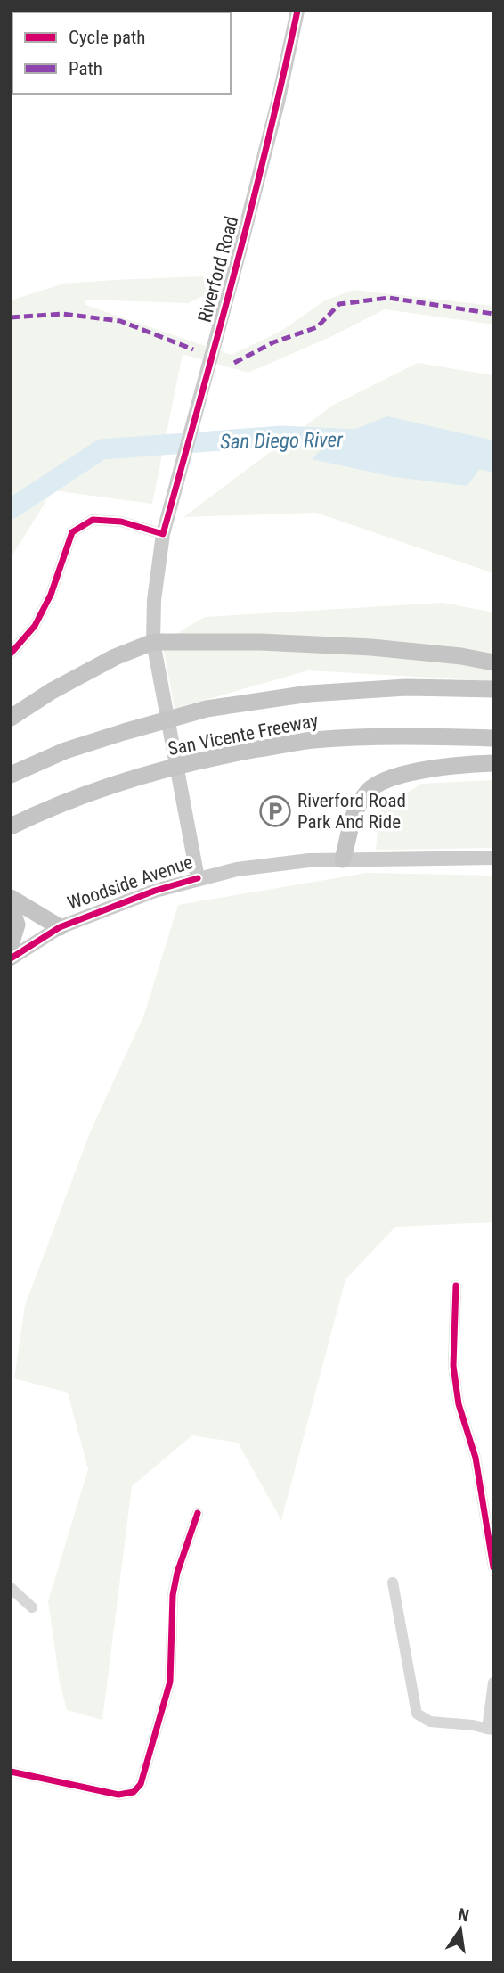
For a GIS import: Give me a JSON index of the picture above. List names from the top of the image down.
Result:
{
  "streets": {
    "highway": ["San Vicente Freeway"],
    "main road": ["Riverford Road", "Woodside Avenue"]
  },
  "crossings": [
    ["Riverford Road", "Woodside Avenue"]
  ],
  "water": ["San Diego River"],
  "places": {
    "parking": ["Riverford Road Park And Ride"]
  },
  "legend": ["Cycle path", "Path"],
  "north": "top"
}
